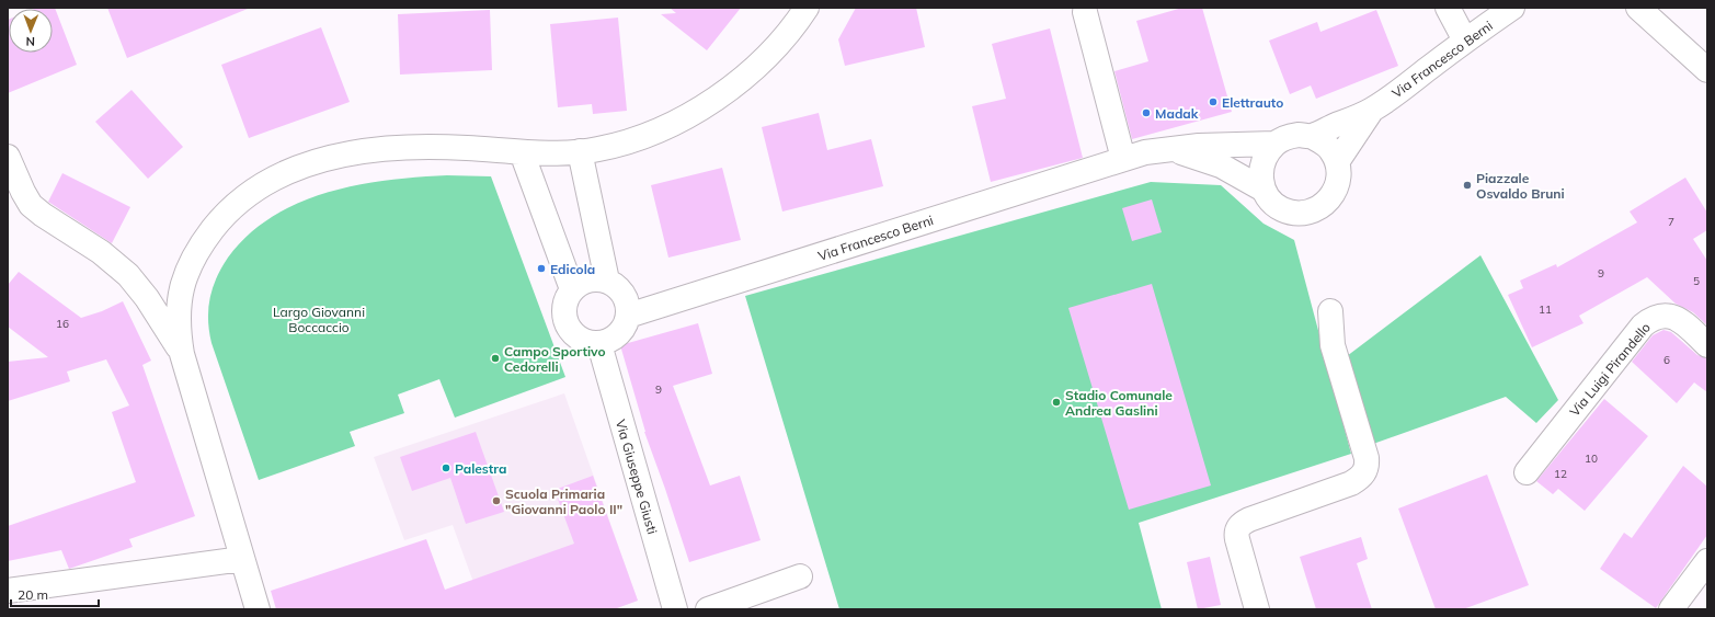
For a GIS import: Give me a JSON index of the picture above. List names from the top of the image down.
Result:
{
  "streets": {
    "street": ["Via Francesco Berni", "Via Luigi Pirandello", "Via Giuseppe Giusti"]
  },
  "crossings": [
    ["Via Francesco Berni", "Via Giuseppe Giusti"]
  ],
  "parks": ["Largo Giovanni Boccaccio"],
  "places": [
    "Elettrauto",
    "Madak",
    "Piazzale Osvaldo Bruni",
    "Edicola",
    "Campo Sportivo Cedorelli",
    "Stadio Comunale Andrea Gaslini",
    "Palestra",
    "Scuola Primaria \"Giovanni Paolo II\""
  ],
  "house_numbers": [
    "7",
    "9",
    "5",
    "11",
    "16",
    "6",
    "9",
    "10",
    "12"
  ],
  "scale_bar": "20 m",
  "north": "bottom"
}
